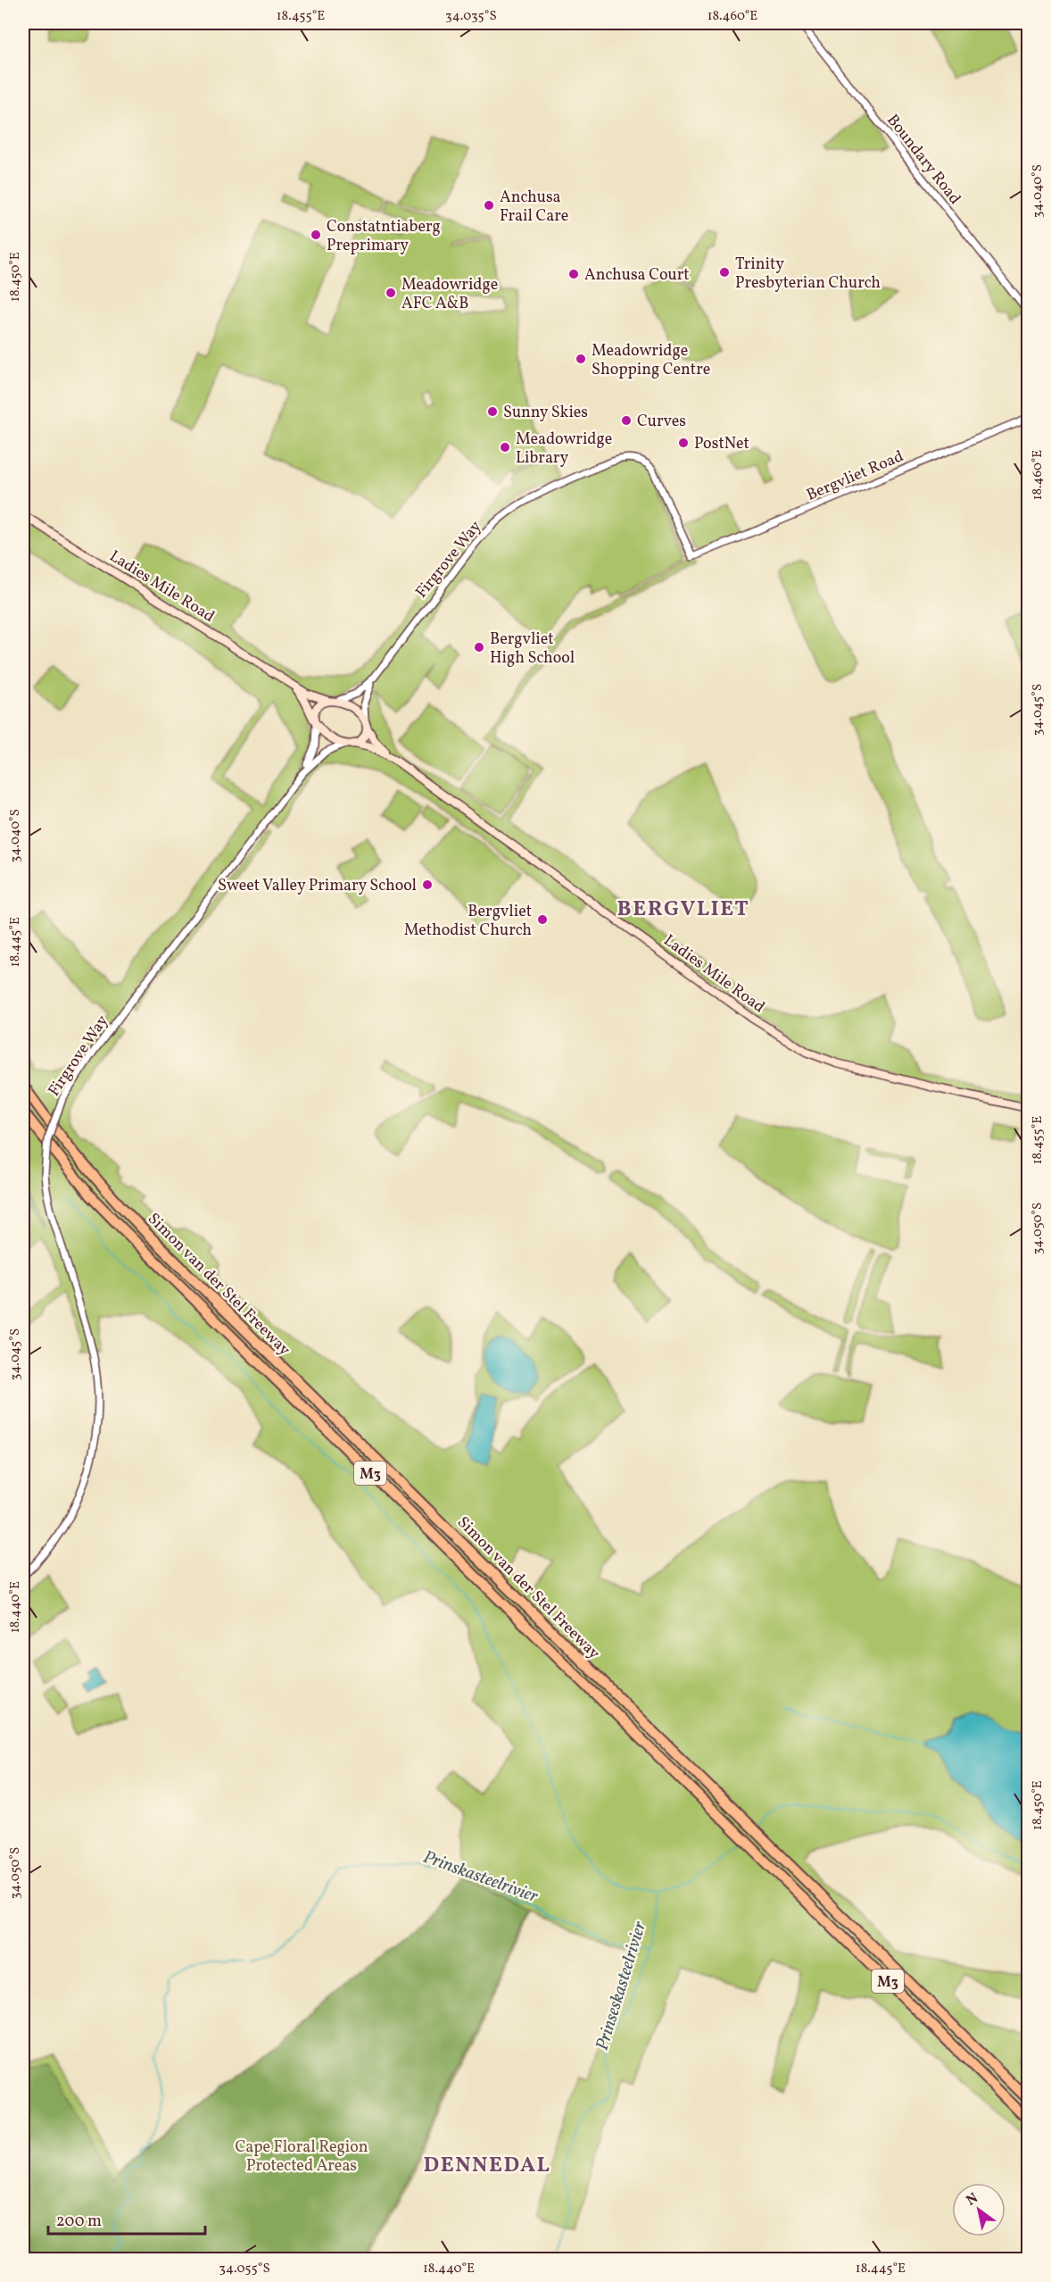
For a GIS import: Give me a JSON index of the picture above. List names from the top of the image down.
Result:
{
  "streets": {
    "highway": ["Simon van der Stel Freeway", "M3"],
    "main road": ["Ladies Mile Road"],
    "street": ["Boundary Road", "Bergvliet Road", "Firgrove Way"]
  },
  "crossings": [
    ["Bergvliet Road", "Firgrove Way"],
    ["Firgrove Way", "Ladies Mile Road"]
  ],
  "districts": ["BERGVLIET", "DENNEDAL"],
  "water": ["Prinskasteelrivier", "Prinseskasteelrivier"],
  "parks": ["Cape Floral Region Protected Areas"],
  "places": [
    "Anchusa Frail Care",
    "Constatntiaberg Preprimary",
    "Trinity Presbyterian Church",
    "Anchusa Court",
    "Meadowridge AFC A&B",
    "Meadowridge Shopping Centre",
    "Sunny Skies",
    "Curves",
    "PostNet",
    "Meadowridge Library",
    "Bergvliet High School",
    "Sweet Valley Primary School",
    "Bergvliet Methodist Church"
  ],
  "scale_bar": "200 m",
  "north": "top left",
  "coordinates": [
    "18.455°E",
    "34.035°S",
    "18.460°E",
    "34.040°S",
    "18.450°E",
    "34.045°S",
    "18.445°E",
    "34.050°S",
    "18.440°E",
    "34.055°S"
  ]
}
